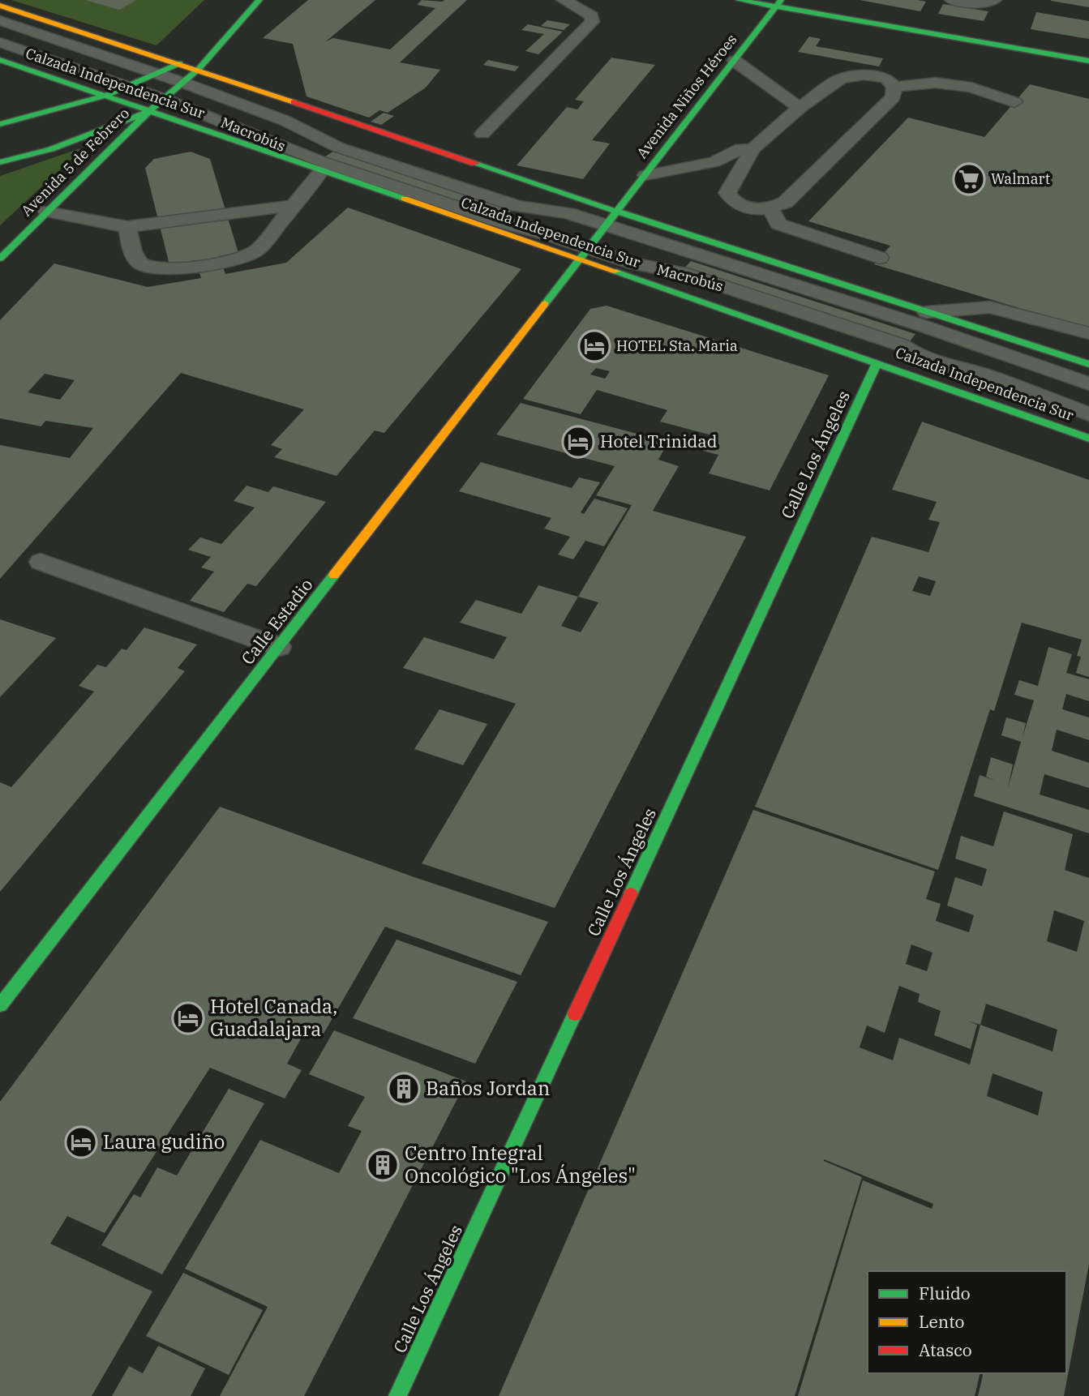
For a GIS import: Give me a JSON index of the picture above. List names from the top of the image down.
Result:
{
  "streets": {
    "main road": [
      "Calzada Independencia Sur",
      "Avenida Niños Héroes",
      "Avenida 5 de Febrero",
      "Calle Los Ángeles",
      "Calle Estadio"
    ],
    "lane": ["Macrobús"]
  },
  "crossings": [
    ["Calzada Independencia Sur", "Avenida Niños Héroes"],
    ["Calzada Independencia Sur", "Macrobús"],
    ["Calzada Independencia Sur", "Avenida 5 de Febrero"],
    ["Calzada Independencia Sur", "Calle Los Ángeles"],
    ["Calzada Independencia Sur", "Calle Estadio"],
    ["Avenida Niños Héroes", "Macrobús"],
    ["Avenida Niños Héroes", "Calle Estadio"],
    ["Macrobús", "Calle Estadio"]
  ],
  "places": {
    "supermarket": ["Walmart"],
    "hotel": [
      "HOTEL Sta. Maria",
      "Hotel Trinidad",
      "Hotel Canada, Guadalajara",
      "Laura gudiño"
    ],
    "building": ["Baños Jordan", "Centro Integral Oncológico \"Los Ángeles\""]
  },
  "legend": ["Fluido", "Lento", "Atasco"]
}
